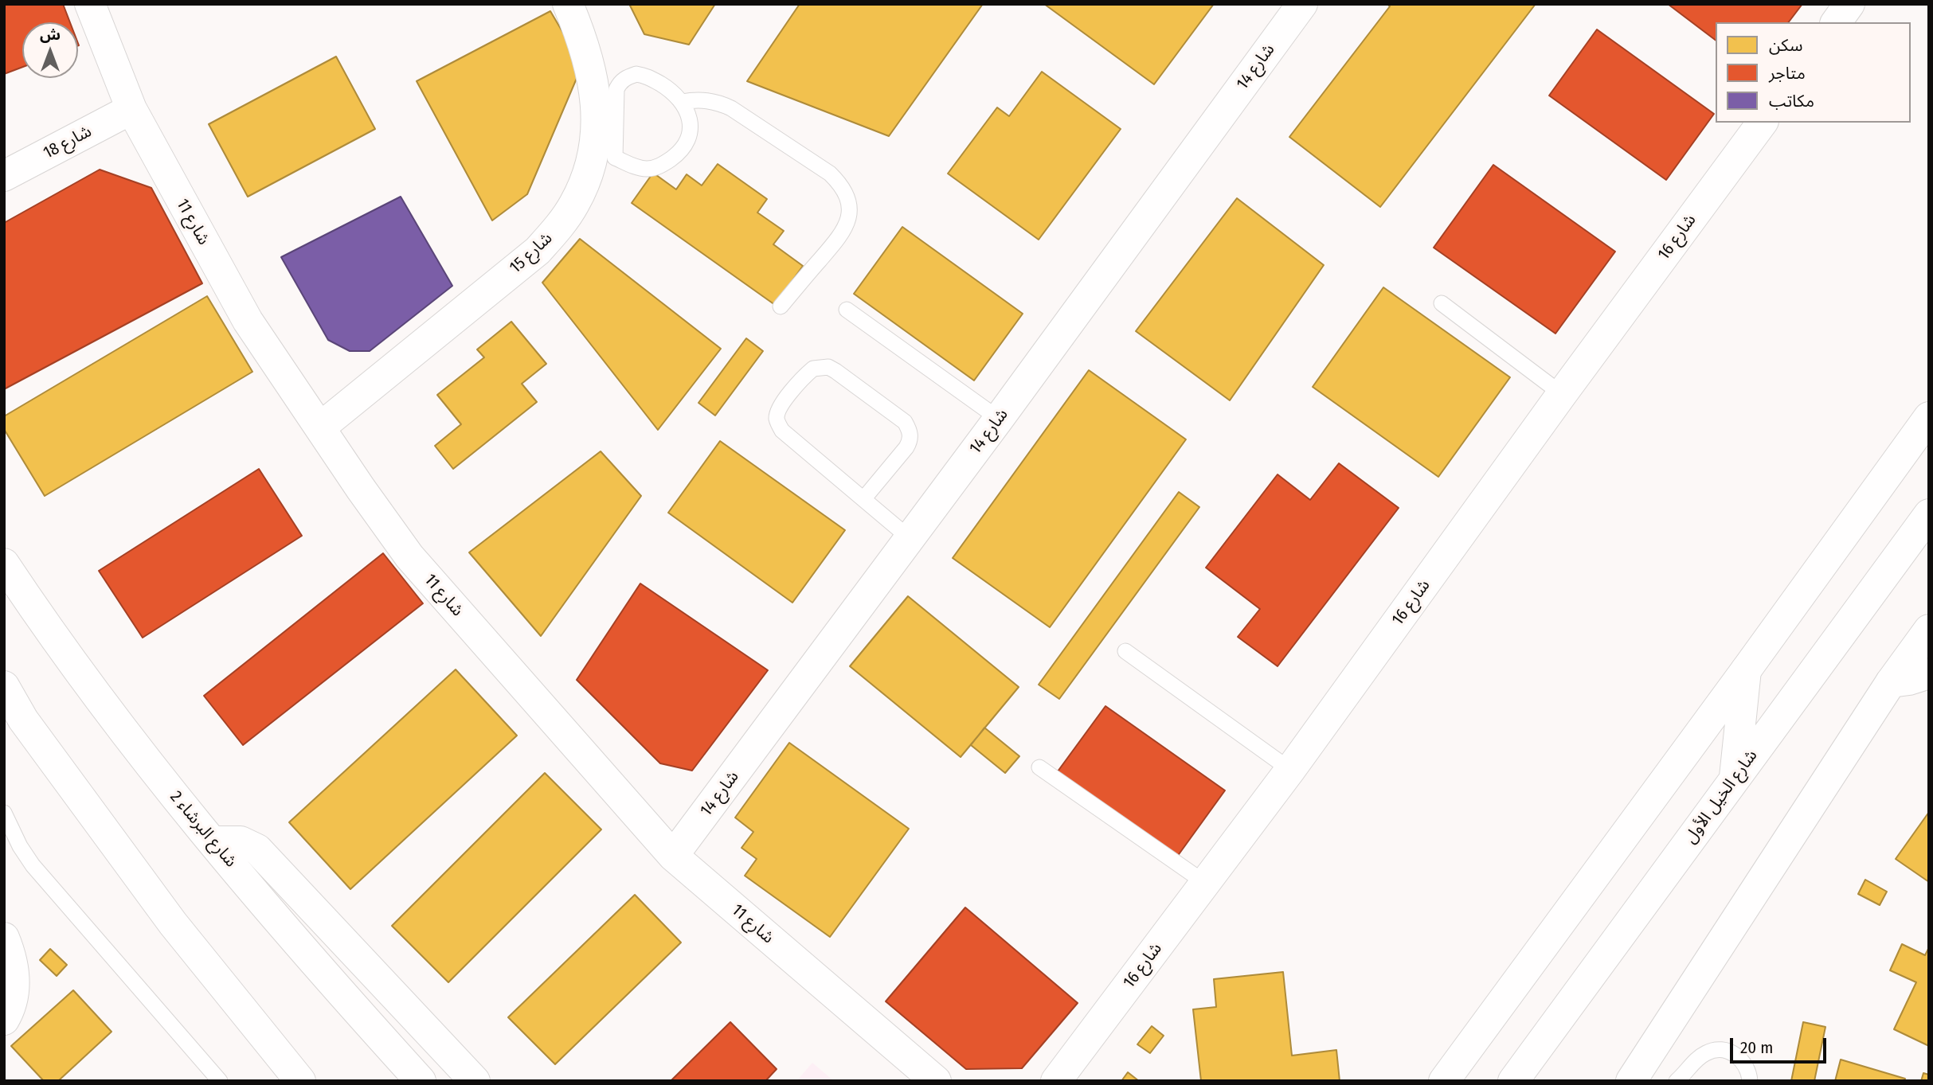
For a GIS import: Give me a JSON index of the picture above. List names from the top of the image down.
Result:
{
  "streets": {
    "street": [
      "شارع 14",
      "شارع 18",
      "شارع 11",
      "شارع 16",
      "شارع 15",
      "شارع الخيل الأول",
      "شارع البرشاء 2"
    ]
  },
  "crossings": [
    ["شارع 14", "شارع 11"],
    ["شارع 18", "شارع 11"],
    ["شارع 11", "شارع 15"]
  ],
  "legend": ["سكن", "متاجر", "مكاتب"],
  "scale_bar": "20 m",
  "north": "top"
}
